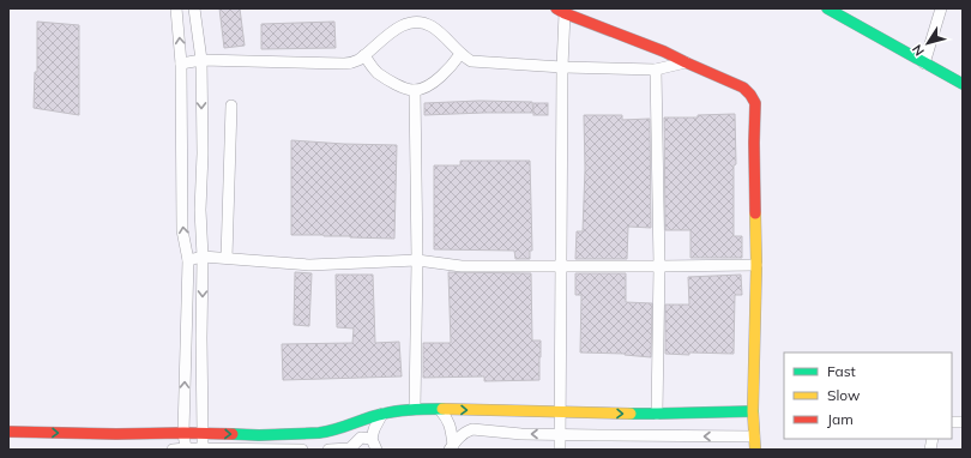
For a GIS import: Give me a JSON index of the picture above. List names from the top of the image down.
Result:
{
  "legend": ["Fast", "Slow", "Jam"],
  "north": "bottom left"
}
